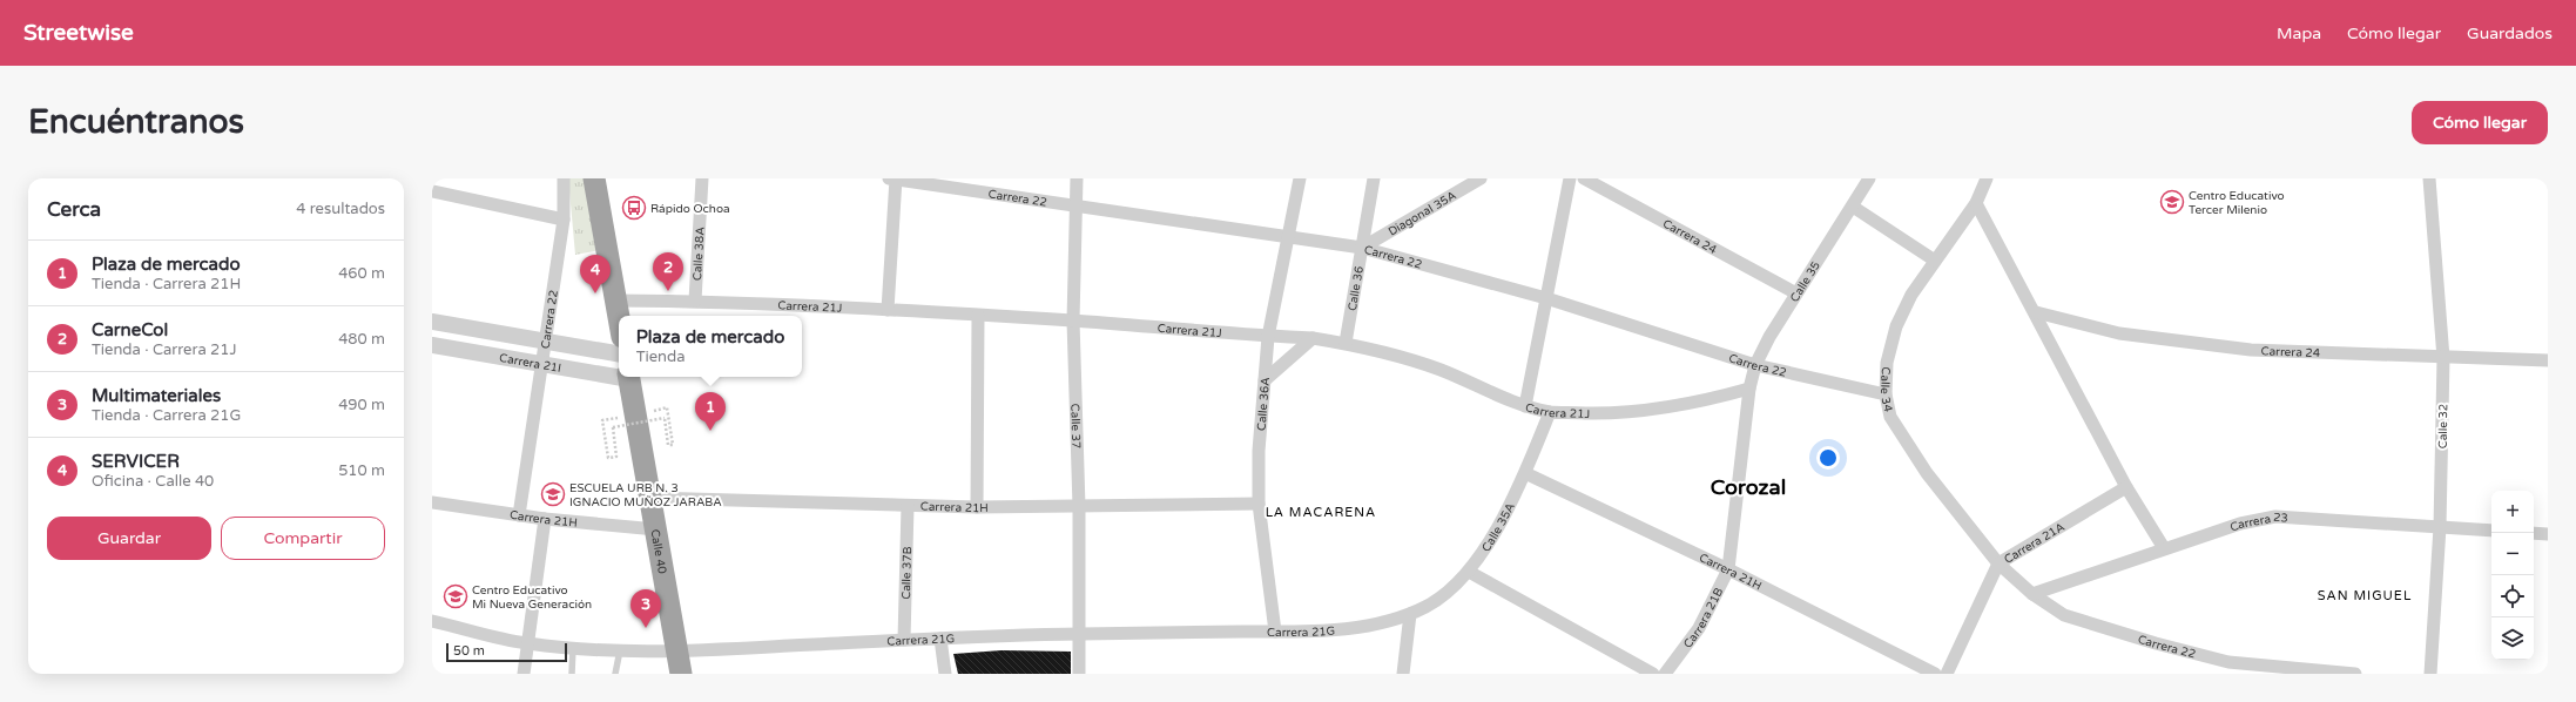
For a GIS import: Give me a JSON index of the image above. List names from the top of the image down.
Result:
{
  "streets": {
    "highway": ["Calle 40"],
    "street": [
      "Carrera 22",
      "Diagonal 35A",
      "Carrera 24",
      "Calle 38A",
      "Calle 35",
      "Calle 36",
      "Carrera 21J",
      "Carrera 21I",
      "Calle 34",
      "Calle 36A",
      "Calle 37",
      "Calle 32",
      "Carrera 21H",
      "Carrera 23",
      "Calle 35A",
      "Carrera 21A",
      "Calle 37B",
      "Carrera 21B",
      "Carrera 21G"
    ]
  },
  "crossings": [
    ["Carrera 22", "Diagonal 35A"],
    ["Carrera 22", "Calle 35"],
    ["Carrera 22", "Calle 36"],
    ["Carrera 22", "Carrera 21I"],
    ["Carrera 22", "Calle 34"],
    ["Carrera 22", "Calle 36A"],
    ["Carrera 22", "Calle 37"],
    ["Carrera 22", "Carrera 21H"],
    ["Carrera 22", "Carrera 23"],
    ["Carrera 22", "Carrera 21A"],
    ["Diagonal 35A", "Calle 36"],
    ["Carrera 24", "Calle 35"],
    ["Carrera 24", "Calle 32"],
    ["Calle 38A", "Carrera 21J"],
    ["Calle 35", "Carrera 21J"],
    ["Calle 35", "Carrera 21B"],
    ["Calle 36", "Carrera 21J"],
    ["Carrera 21J", "Calle 36A"],
    ["Carrera 21J", "Calle 37"],
    ["Carrera 21J", "Calle 35A"],
    ["Carrera 21J", "Carrera 21B"],
    ["Calle 34", "Carrera 21A"],
    ["Calle 36A", "Carrera 21H"],
    ["Calle 36A", "Carrera 21G"],
    ["Calle 37", "Carrera 21H"],
    ["Calle 37", "Carrera 21G"],
    ["Calle 32", "Carrera 23"],
    ["Carrera 21H", "Calle 35A"],
    ["Carrera 21H", "Calle 40"],
    ["Carrera 21H", "Calle 37B"],
    ["Carrera 21H", "Carrera 21B"],
    ["Calle 35A", "Carrera 21G"],
    ["Calle 40", "Carrera 21G"],
    ["Calle 37B", "Carrera 21G"]
  ],
  "districts": ["Corozal", "LA MACARENA", "SAN MIGUEL"],
  "places": {
    "school or university": ["Centro Educativo Tercer Milenio", "ESCUELA URB N. 3 IGNACIO MUÑOZ JARABA", "Centro Educativo Mi Nueva Generación"],
    "bus stop": ["Rápido Ochoa"]
  },
  "scale_bar": "50 m",
  "page": {
    "header": "Streetwise",
    "nav": ["Mapa", "Cómo llegar", "Guardados"],
    "buttons": [
      "Cómo llegar",
      ["Guardar", "Compartir"]
    ],
    "title": "Encuéntranos",
    "heading": ["Cerca", "4 resultados"],
    "list": [
      {
        "mark": "1",
        "name": "Plaza de mercado",
        "note": "Tienda · Carrera 21H",
        "value": "460 m"
      },
      {
        "mark": "2",
        "name": "CarneCol",
        "note": "Tienda · Carrera 21J",
        "value": "480 m"
      },
      {
        "mark": "3",
        "name": "Multimateriales",
        "note": "Tienda · Carrera 21G",
        "value": "490 m"
      },
      {
        "mark": "4",
        "name": "SERVICER",
        "note": "Oficina · Calle 40",
        "value": "510 m"
      }
    ],
    "pins": [
      "2",
      "4",
      "1",
      "3"
    ],
    "popup": ["Plaza de mercado", "Tienda"],
    "map_buttons": ["+", "−"],
    "scale": "50 m"
  }
}
